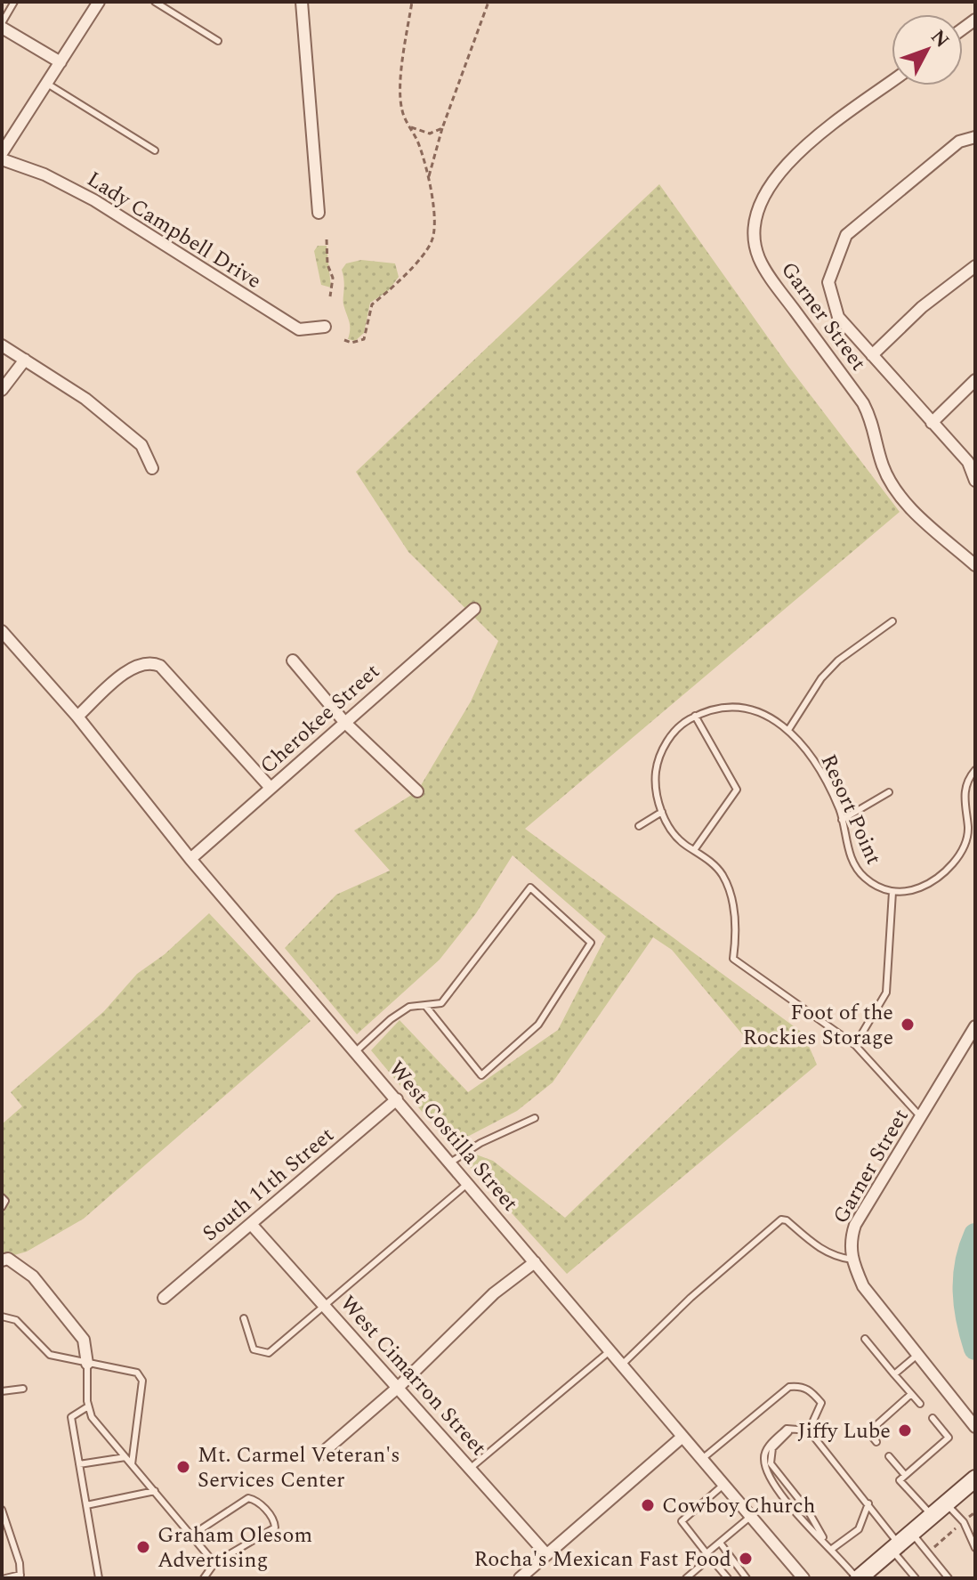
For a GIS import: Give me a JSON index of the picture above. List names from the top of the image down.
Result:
{
  "streets": {
    "street": [
      "Lady Campbell Drive",
      "Garner Street",
      "Cherokee Street",
      "West Costilla Street",
      "South 11th Street",
      "West Cimarron Street"
    ],
    "lane": ["Resort Point"]
  },
  "crossings": [
    ["Cherokee Street", "West Costilla Street"],
    ["West Costilla Street", "South 11th Street"],
    ["South 11th Street", "West Cimarron Street"]
  ],
  "places": [
    "Foot of the Rockies Storage",
    "Jiffy Lube",
    "Mt. Carmel Veteran's Services Center",
    "Cowboy Church",
    "Graham Olesom Advertising",
    "Rocha's Mexican Fast Food"
  ],
  "north": "top right"
}
